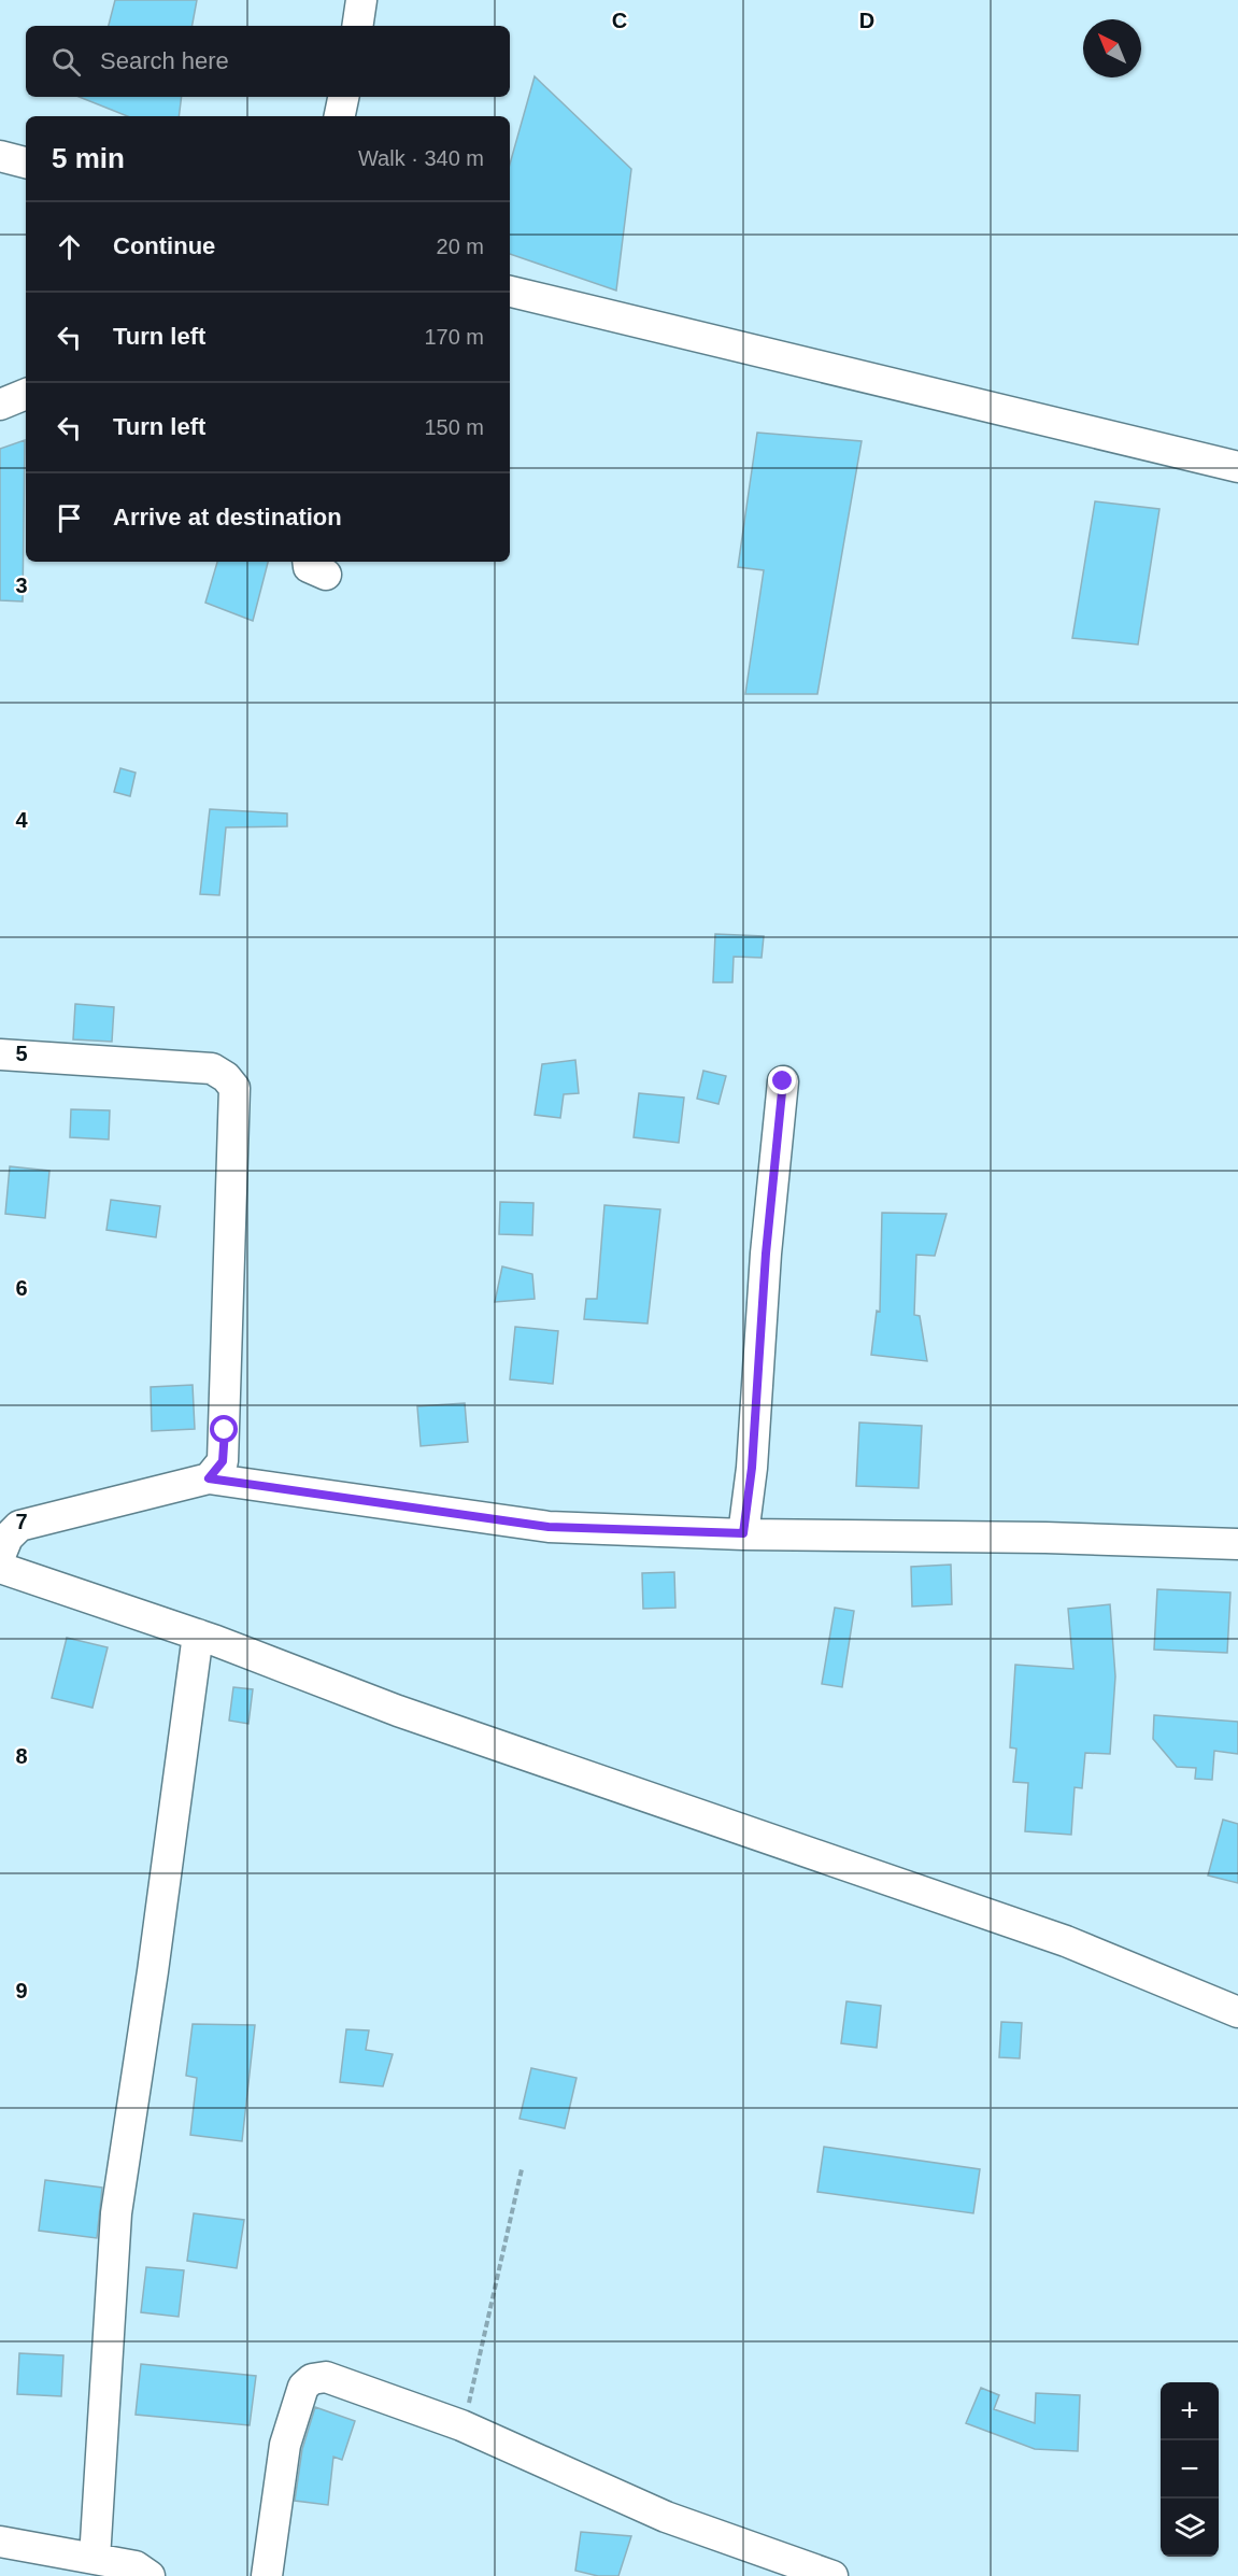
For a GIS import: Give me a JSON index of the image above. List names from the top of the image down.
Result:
{
  "north": "top left",
  "page": {
    "search": "Search here",
    "heading": ["5 min", "Walk · 340 m"],
    "list": [
      ["Continue", "20 m"],
      ["Turn left", "170 m"],
      ["Turn left", "150 m"],
      "Arrive at destination"
    ],
    "map_buttons": ["+", "−"]
  },
  "grid": {
    "columns": ["C", "D"],
    "rows": [
      "3",
      "4",
      "5",
      "6",
      "7",
      "8",
      "9"
    ]
  }
}
